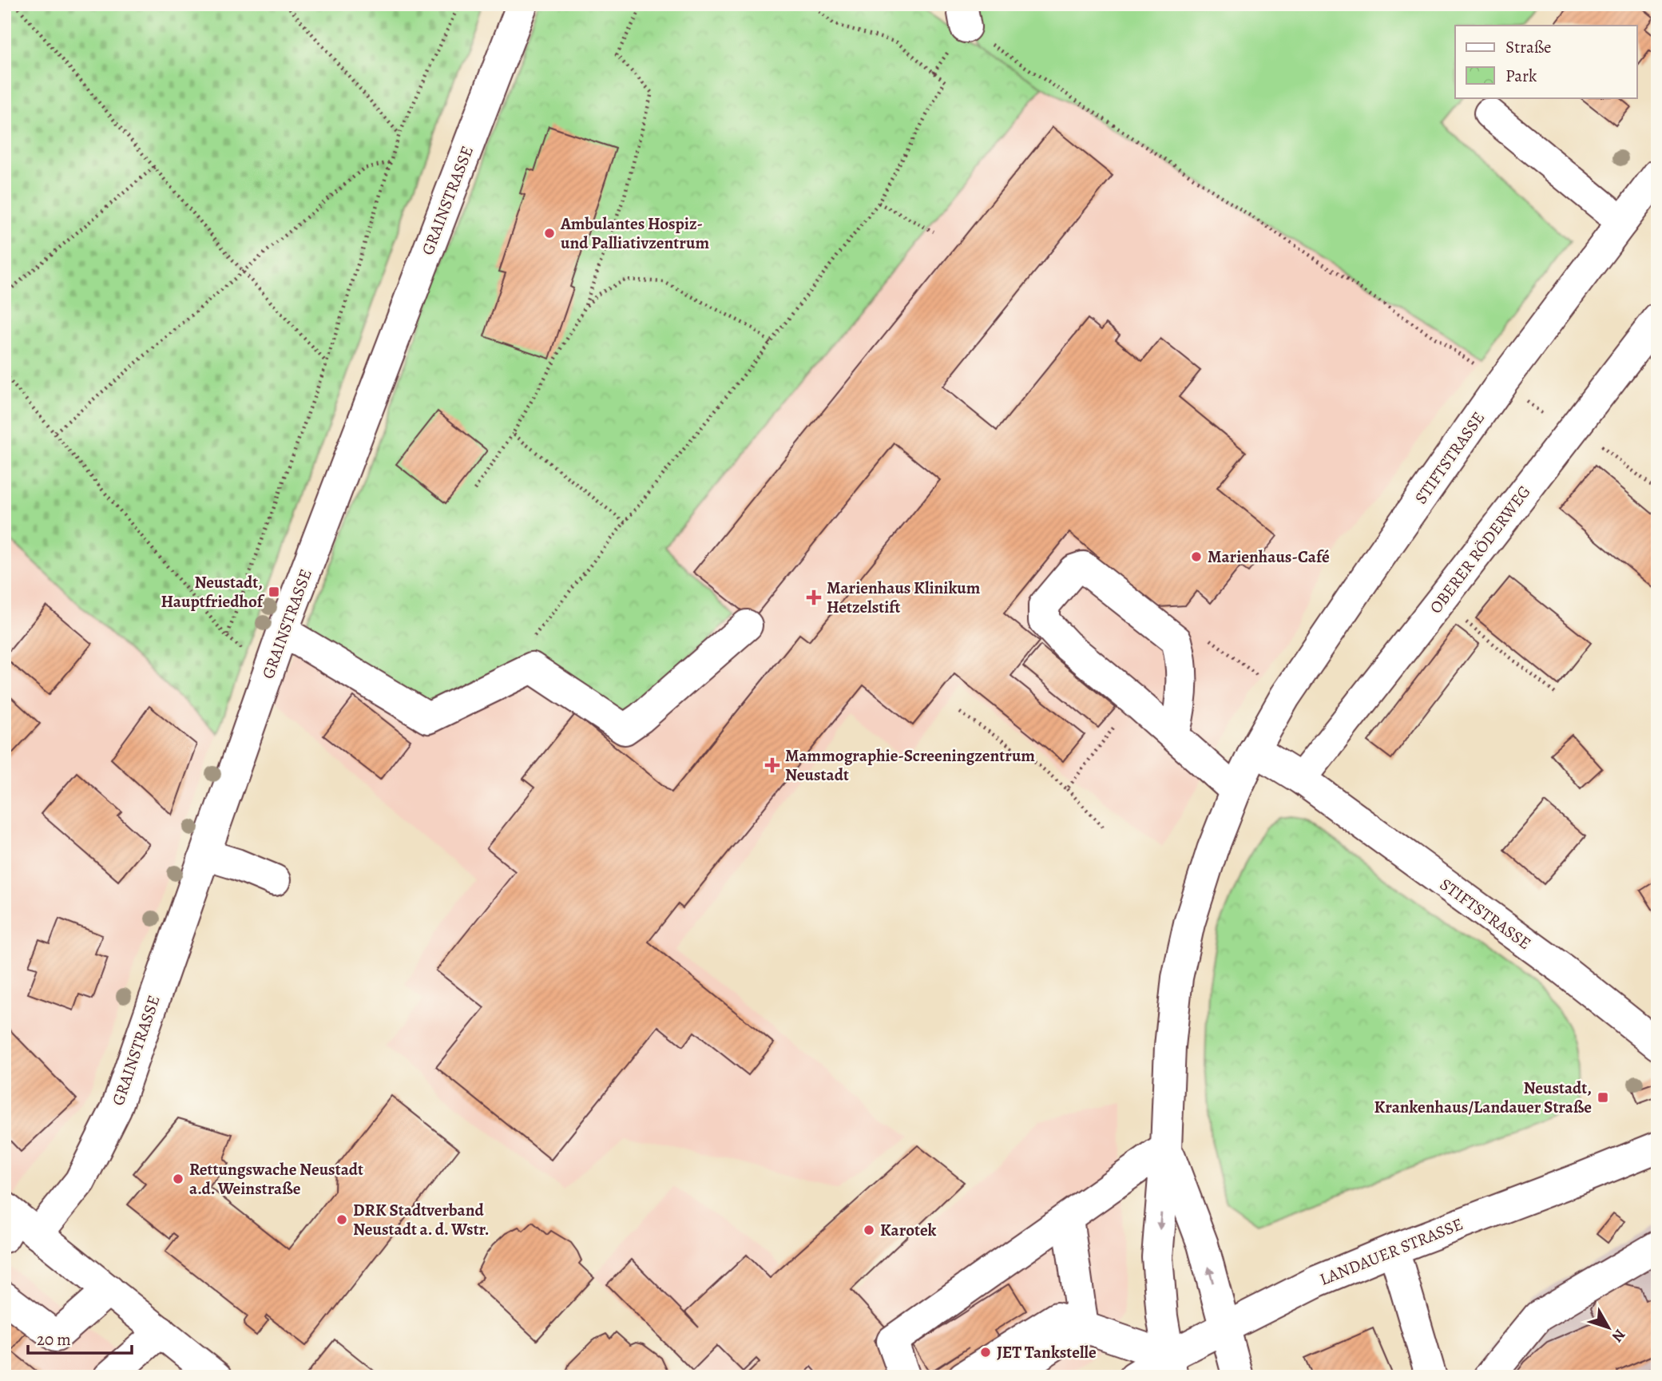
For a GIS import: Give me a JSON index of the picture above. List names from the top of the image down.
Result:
{
  "streets": {
    "street": [
      "GRAINSTRASSE",
      "STIFTSTRASSE",
      "OBERER RÖDERWEG",
      "LANDAUER STRASSE"
    ]
  },
  "crossings": [
    ["STIFTSTRASSE", "OBERER RÖDERWEG"],
    ["STIFTSTRASSE", "LANDAUER STRASSE"]
  ],
  "places": {
    "other": [
      "Ambulantes Hospiz- und Palliativzentrum",
      "Marienhaus-Café",
      "Rettungswache Neustadt a.d. Weinstraße",
      "DRK Stadtverband Neustadt a. d. Wstr.",
      "Karotek",
      "JET Tankstelle"
    ],
    "transit": ["Neustadt, Hauptfriedhof", "Neustadt, Krankenhaus/Landauer Straße"],
    "health": ["Marienhaus Klinikum Hetzelstift", "Mammographie-Screeningzentrum Neustadt"]
  },
  "legend": ["Straße", "Park"],
  "scale_bar": "20 m",
  "north": "bottom right"
}
